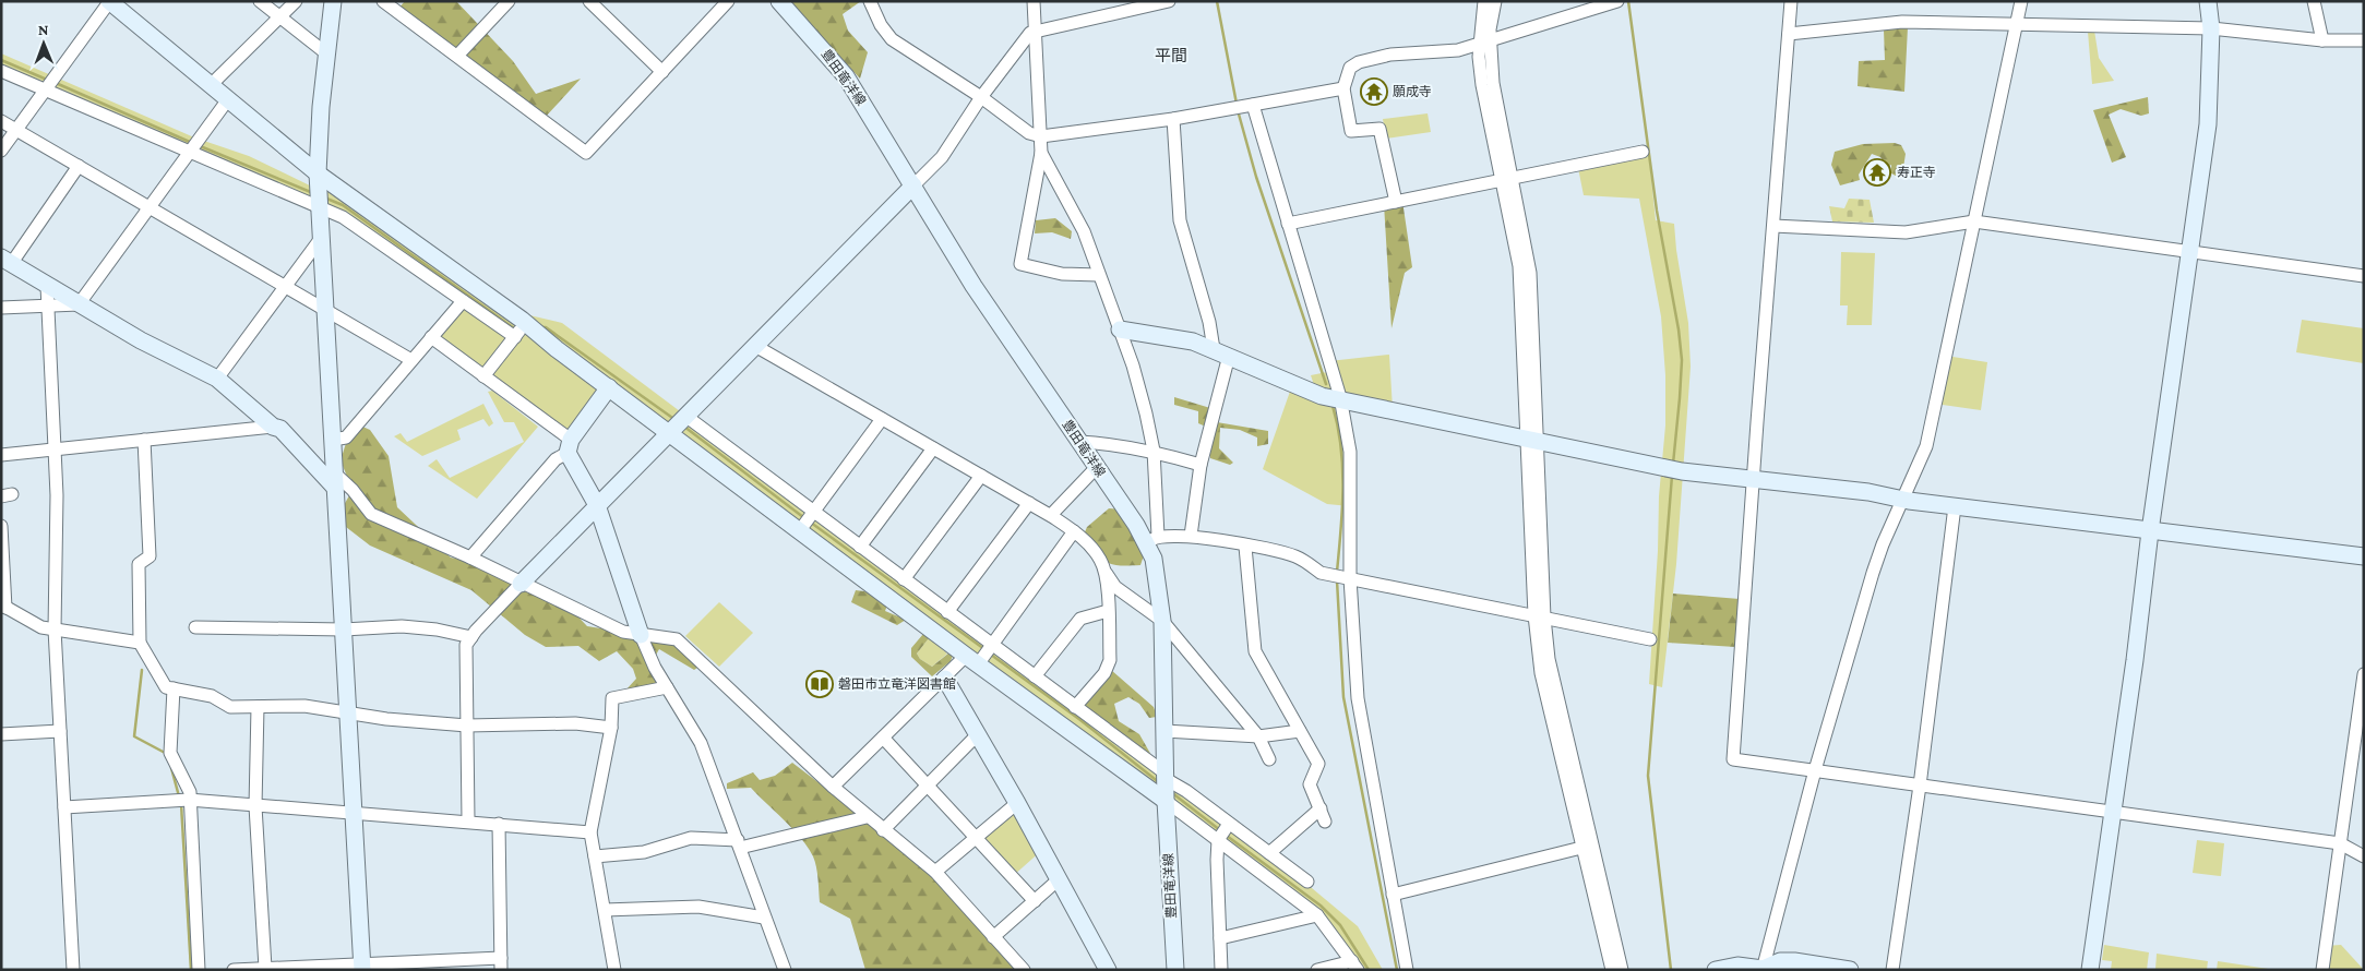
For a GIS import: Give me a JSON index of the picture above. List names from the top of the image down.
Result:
{
  "streets": {
    "street": ["豊田竜洋線"]
  },
  "districts": ["平間"],
  "places": {
    "temple": ["願成寺", "寿正寺"],
    "library": ["磐田市立竜洋図書館"]
  },
  "north": "top"
}
